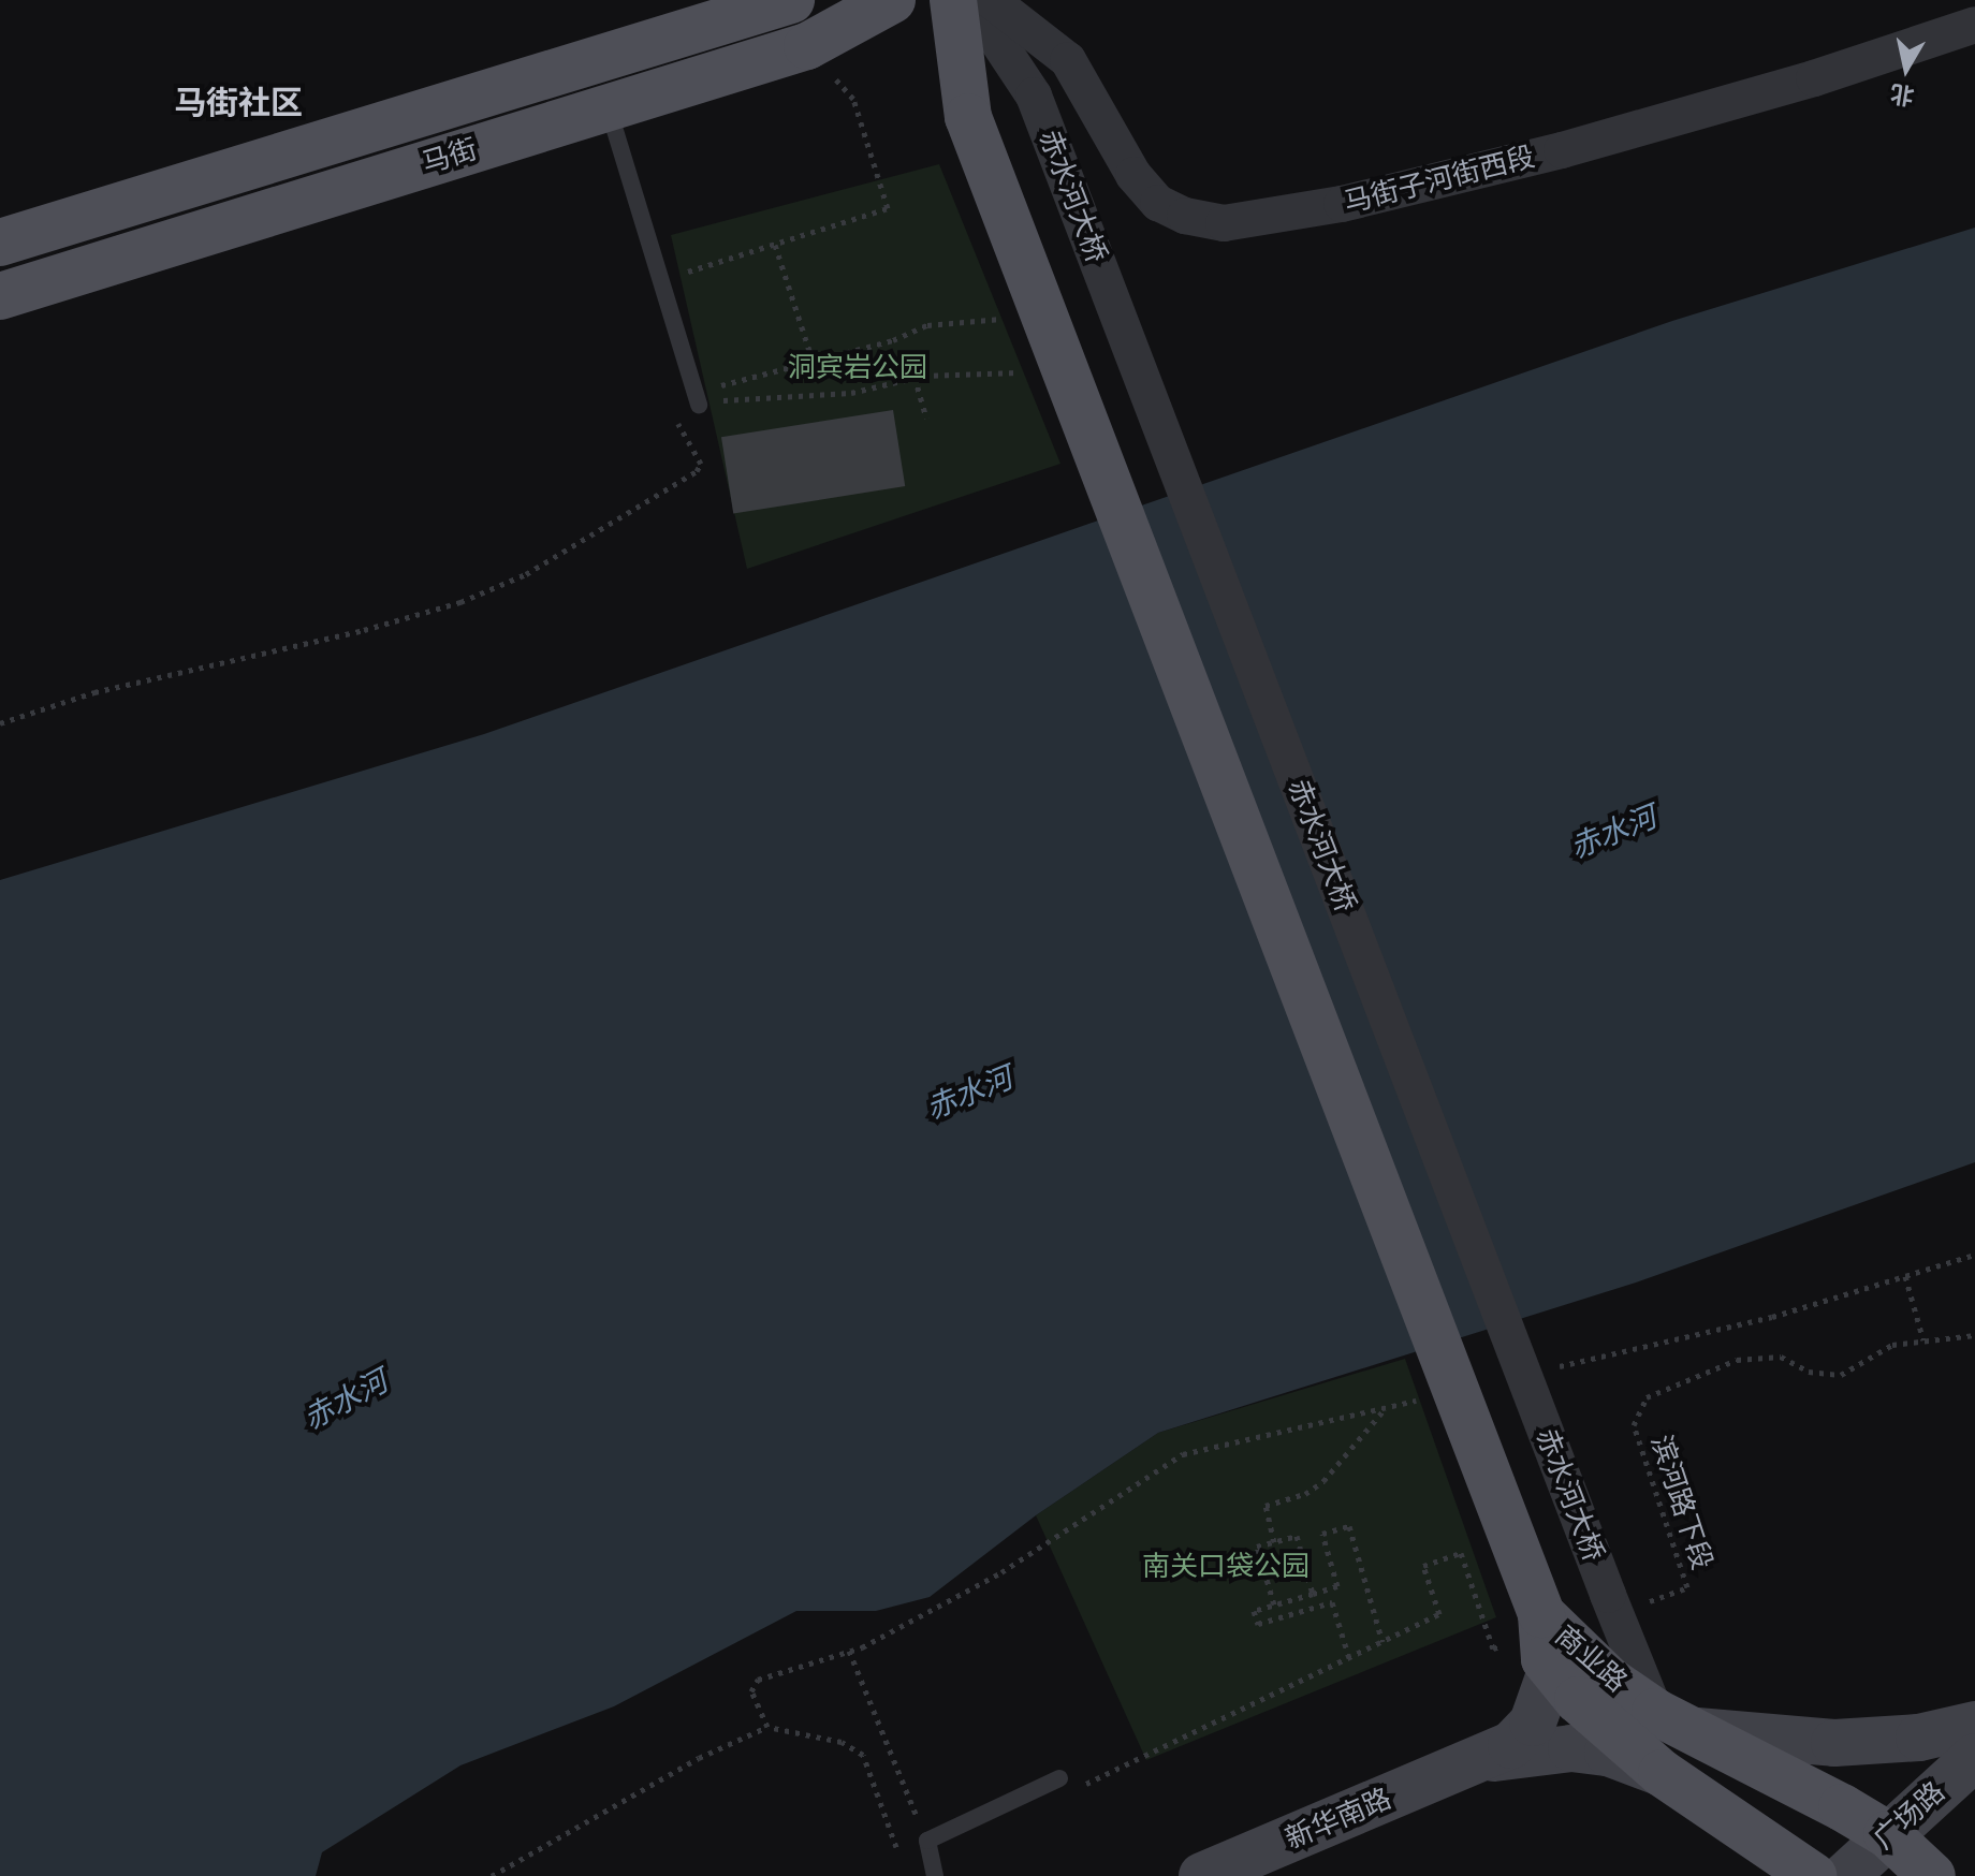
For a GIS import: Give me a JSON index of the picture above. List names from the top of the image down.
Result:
{
  "streets": {
    "main road": [
      "马街",
      "商业路",
      "广场路",
      "新华南路"
    ],
    "street": ["马街子河街西段", "赤水河大桥"],
    "path": ["滨河路下段"]
  },
  "crossings": [
    ["赤水河大桥", "滨河路下段"],
    ["赤水河大桥", "商业路"],
    ["商业路", "广场路"]
  ],
  "districts": ["马街社区"],
  "water": ["赤水河"],
  "parks": ["洞宾岩公园", "南关口袋公园"],
  "north": "bottom"
}
